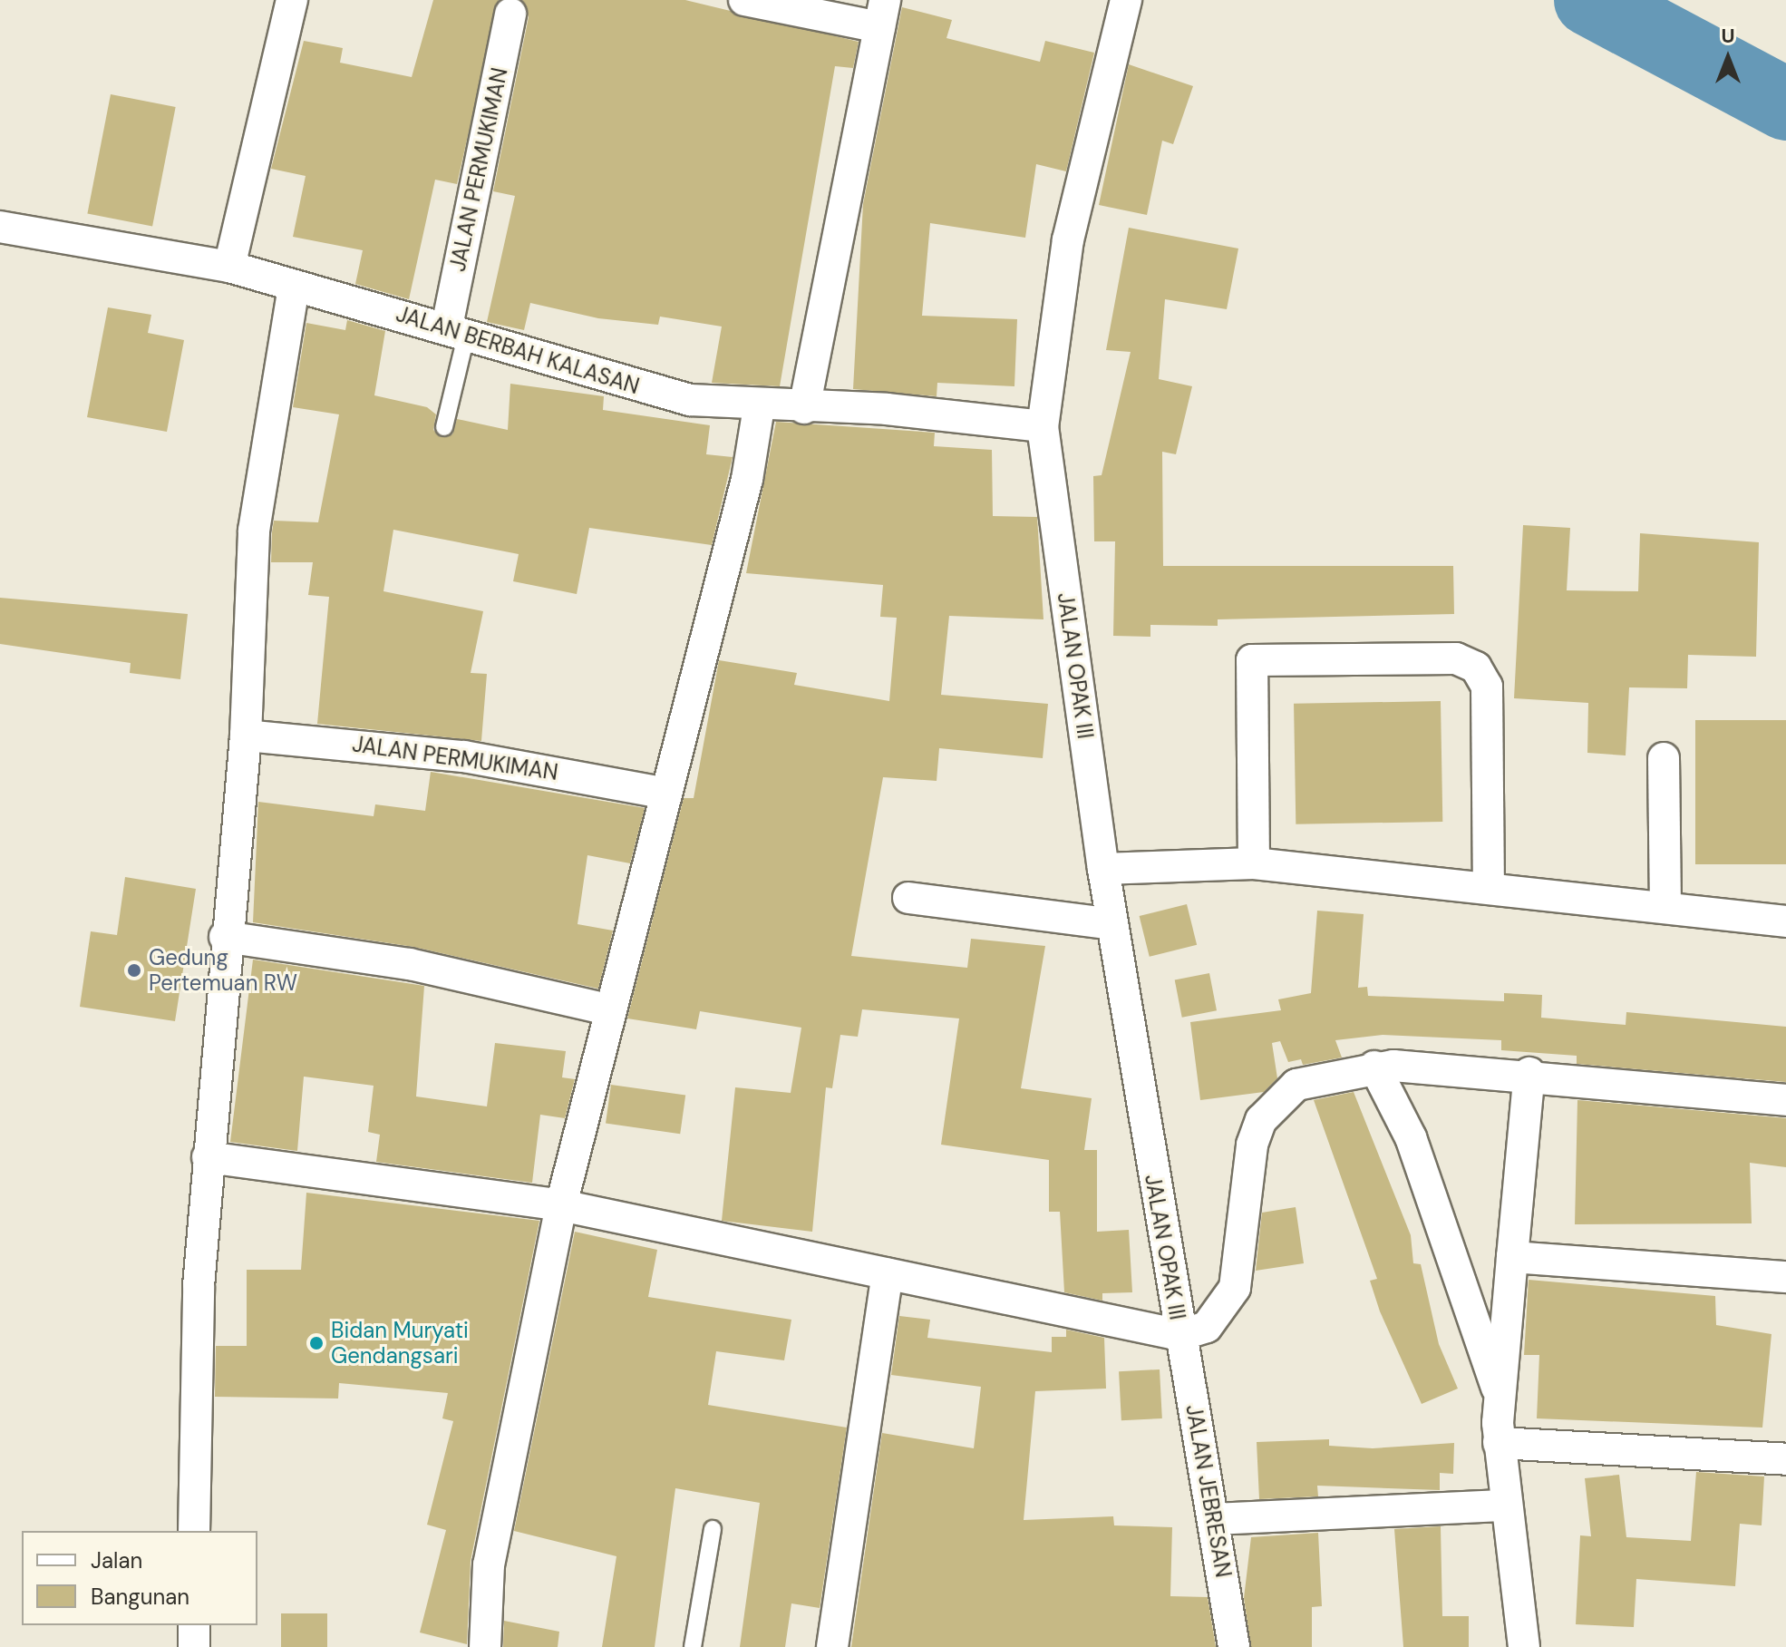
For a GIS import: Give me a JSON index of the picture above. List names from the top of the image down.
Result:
{
  "streets": {
    "street": [
      "JALAN PERMUKIMAN",
      "JALAN BERBAH KALASAN",
      "JALAN OPAK III",
      "JALAN JEBRESAN"
    ]
  },
  "crossings": [
    ["JALAN PERMUKIMAN", "JALAN BERBAH KALASAN"],
    ["JALAN BERBAH KALASAN", "JALAN OPAK III"],
    ["JALAN OPAK III", "JALAN JEBRESAN"]
  ],
  "places": ["Gedung Pertemuan RW", "Bidan Muryati Gendangsari"],
  "legend": ["Jalan", "Bangunan"],
  "north": "top"
}
